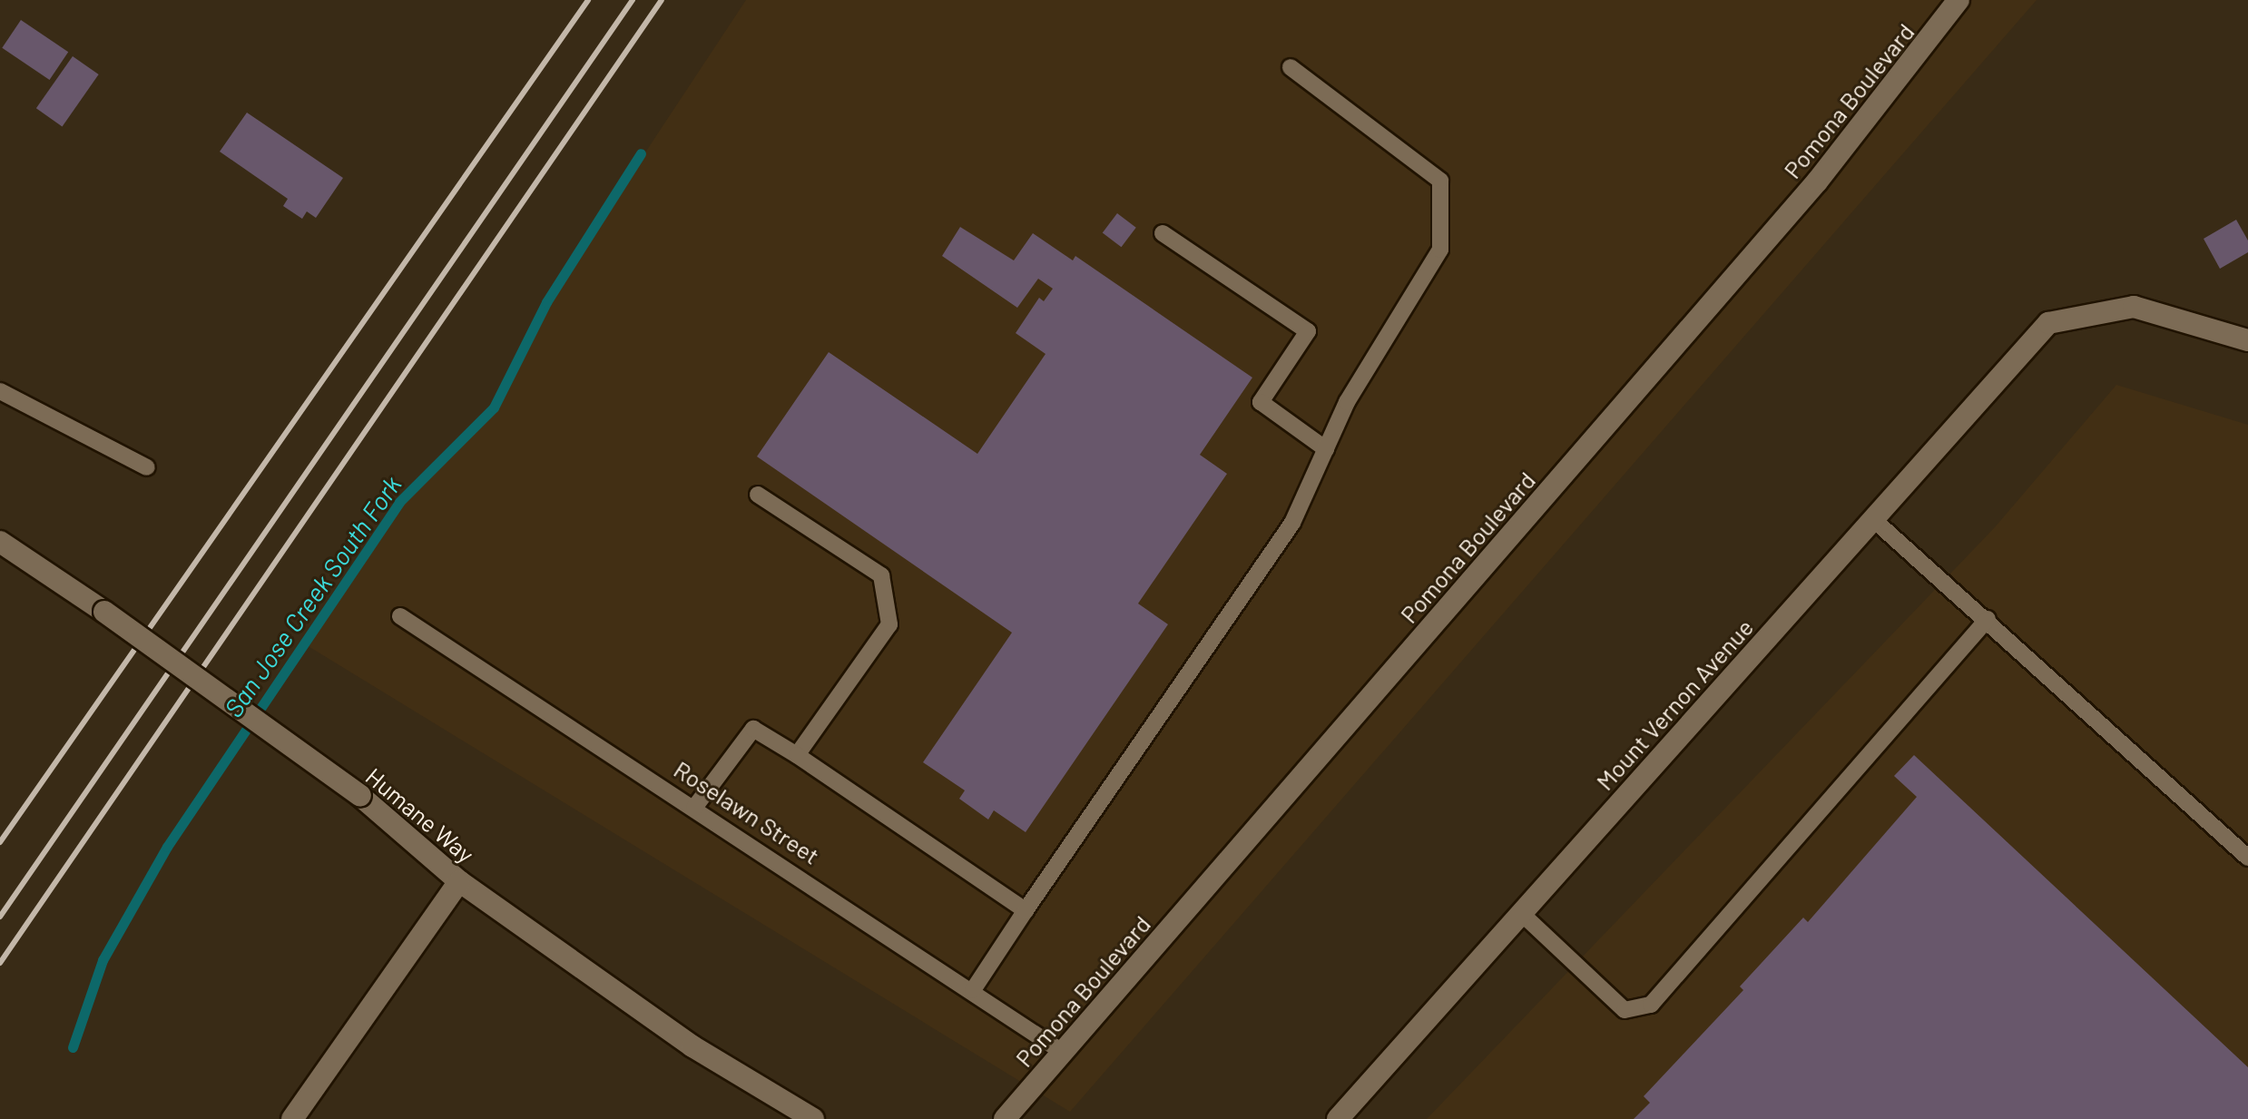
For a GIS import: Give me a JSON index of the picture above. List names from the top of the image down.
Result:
{
  "streets": {
    "street": ["Pomona Boulevard", "Mount Vernon Avenue", "Humane Way"],
    "lane": ["Roselawn Street"]
  },
  "crossings": [
    ["Pomona Boulevard", "Roselawn Street"]
  ],
  "water": ["San Jose Creek South Fork"]
}
